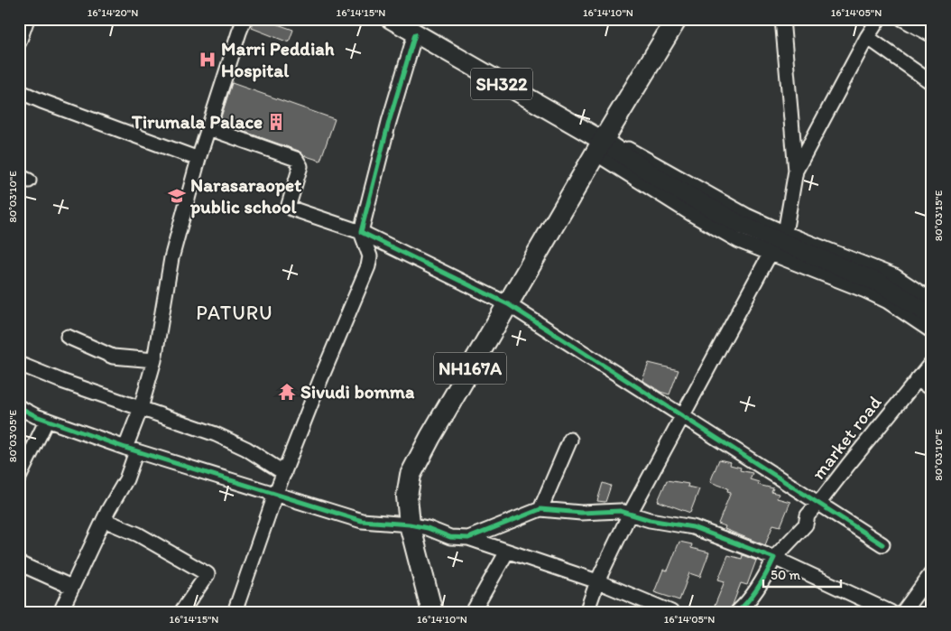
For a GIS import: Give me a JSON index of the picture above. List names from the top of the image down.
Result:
{
  "streets": {
    "highway": ["NH167A"],
    "main road": ["SH322"],
    "street": ["market road"]
  },
  "crossings": [
    ["SH322", "NH167A"]
  ],
  "districts": ["PATURU"],
  "places": {
    "hospital": ["Marri Peddiah Hospital"],
    "building": ["Tirumala Palace"],
    "school or university": ["Narasaraopet public school"],
    "temple": ["Sivudi bomma"]
  },
  "scale_bar": "50 m",
  "coordinates": [
    "16°14'20\"N",
    "16°14'15\"N",
    "16°14'10\"N",
    "16°14'05\"N",
    "80°03'10\"E",
    "80°03'15\"E",
    "80°03'05\"E"
  ]
}
